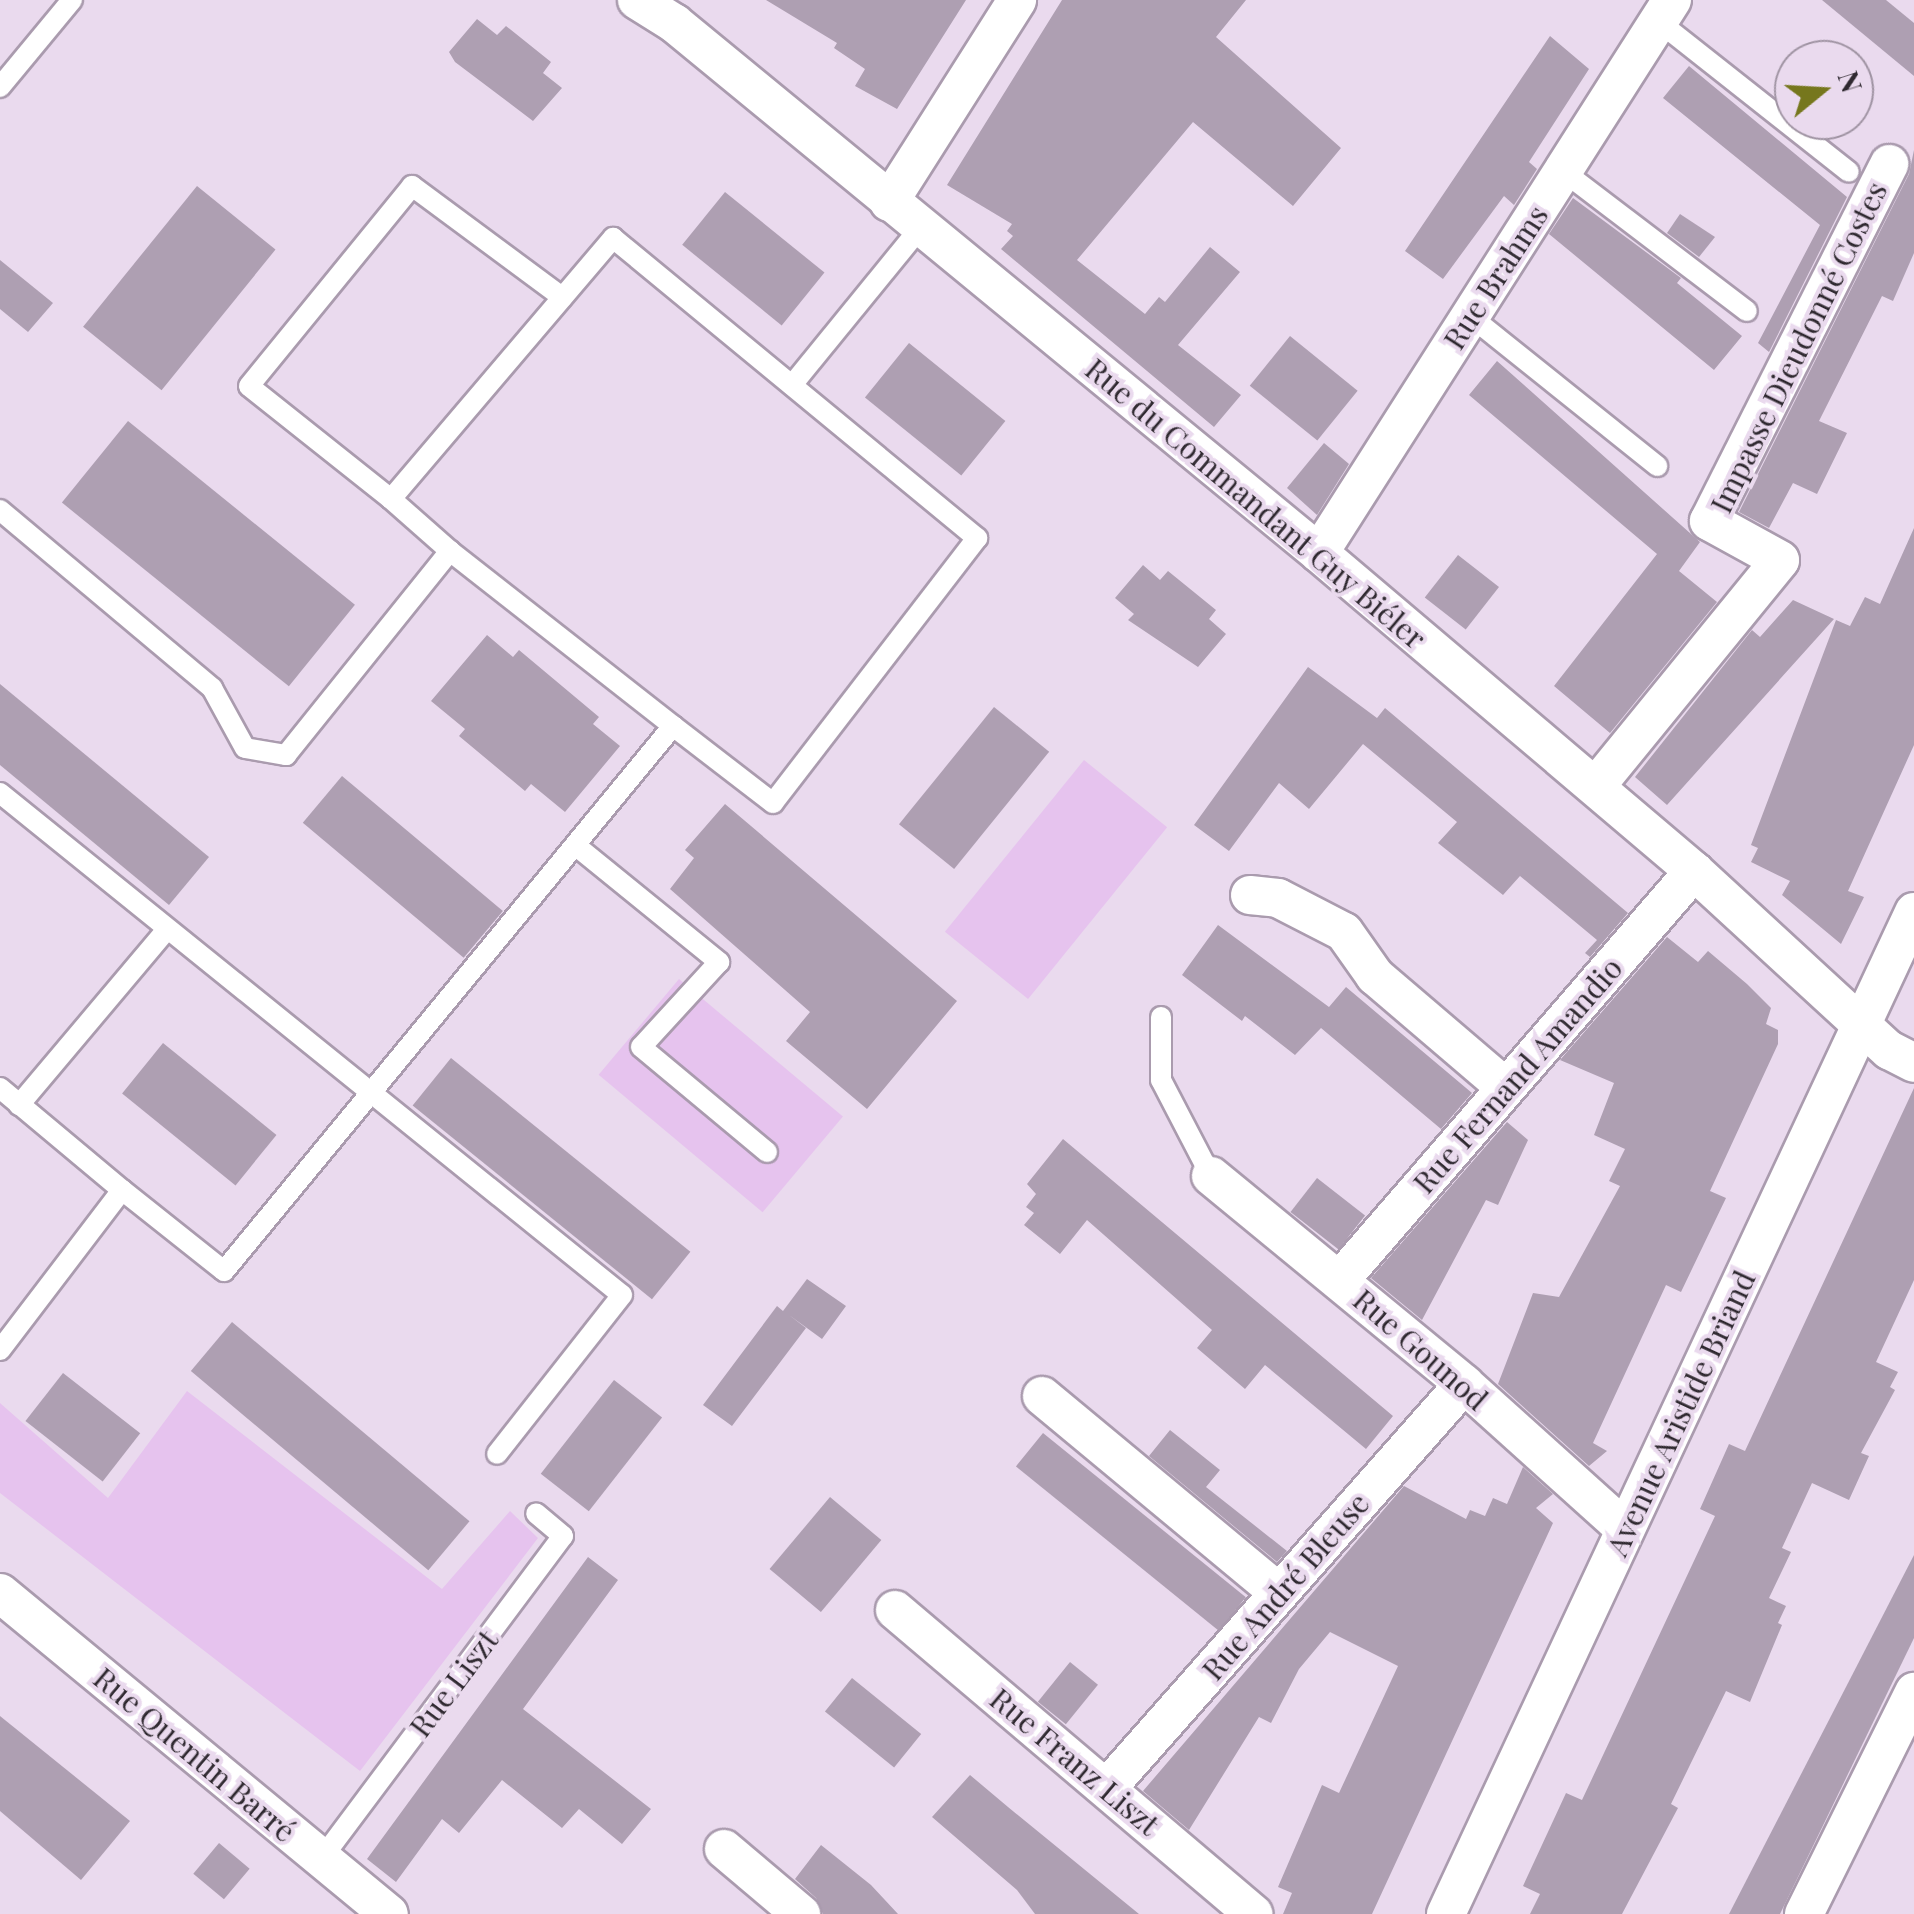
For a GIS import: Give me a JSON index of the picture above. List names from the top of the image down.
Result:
{
  "streets": {
    "street": [
      "Rue Brahms",
      "Impasse Dieudonné Costes",
      "Rue du Commandant Guy Biéler",
      "Rue Fernand Amandio",
      "Rue Gounod",
      "Avenue Aristide Briand",
      "Rue André Bleuse",
      "Rue Quentin Barré",
      "Rue Franz Liszt"
    ],
    "lane": ["Rue Liszt"]
  },
  "crossings": [
    ["Rue Brahms", "Rue du Commandant Guy Biéler"],
    ["Impasse Dieudonné Costes", "Rue du Commandant Guy Biéler"],
    ["Rue du Commandant Guy Biéler", "Rue Fernand Amandio"],
    ["Rue du Commandant Guy Biéler", "Avenue Aristide Briand"],
    ["Rue Fernand Amandio", "Rue Gounod"],
    ["Rue Gounod", "Avenue Aristide Briand"],
    ["Rue Gounod", "Rue André Bleuse"],
    ["Rue André Bleuse", "Rue Franz Liszt"],
    ["Rue Liszt", "Rue Quentin Barré"]
  ],
  "north": "right"
}
